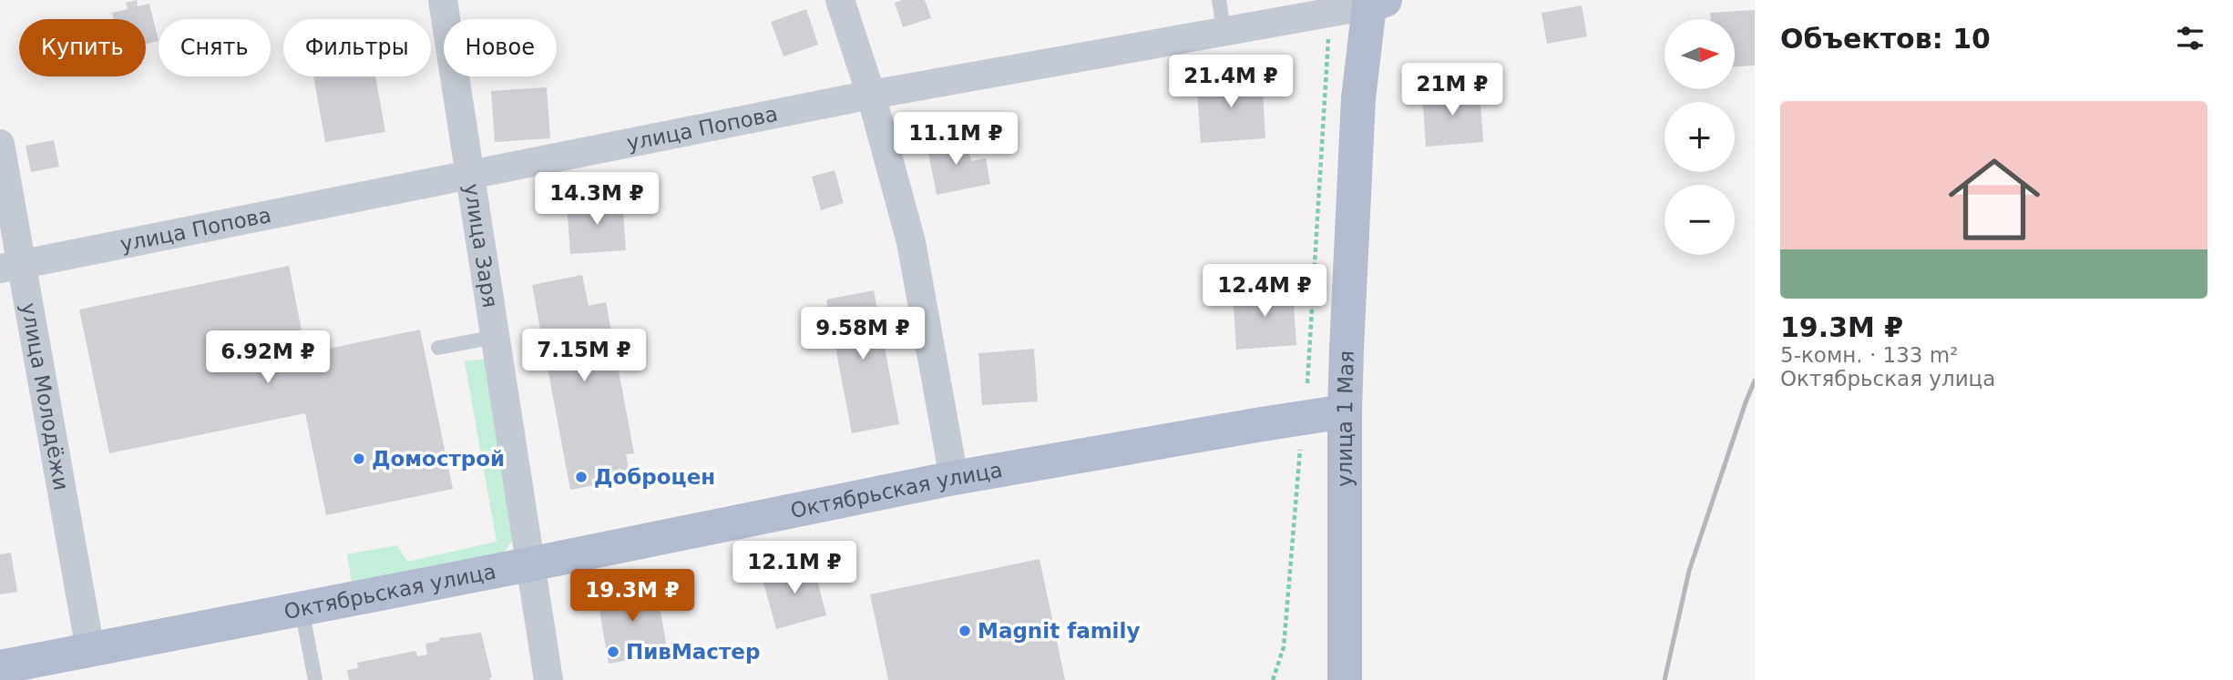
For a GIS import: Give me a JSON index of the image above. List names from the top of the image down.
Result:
{
  "streets": {
    "main road": ["улица 1 Мая", "Октябрьская улица"],
    "street": ["улица Попова", "улица Заря", "улица Молодёжи"]
  },
  "crossings": [
    ["улица Попова", "улица Заря"],
    ["улица Попова", "улица Молодёжи"],
    ["улица Попова", "улица 1 Мая"],
    ["улица Заря", "Октябрьская улица"],
    ["улица Молодёжи", "Октябрьская улица"],
    ["улица 1 Мая", "Октябрьская улица"]
  ],
  "places": [
    "Домострой",
    "Доброцен",
    "Magnit family",
    "ПивМастер"
  ],
  "north": "right",
  "page": {
    "heading": "Объектов: 10",
    "map_buttons": ["+", "−"],
    "chip": [
      "Купить",
      "Снять",
      "Фильтры",
      "Новое"
    ],
    "price": [
      "21.4M ₽",
      "21M ₽",
      "11.1M ₽",
      "14.3M ₽",
      "12.4M ₽",
      "9.58M ₽",
      "7.15M ₽",
      "6.92M ₽",
      "12.1M ₽",
      "19.3M ₽"
    ],
    "list": [
      {
        "name": "19.3M ₽",
        "note": "5-комн. · 133 m² · Октябрьская улица"
      }
    ]
  }
}
